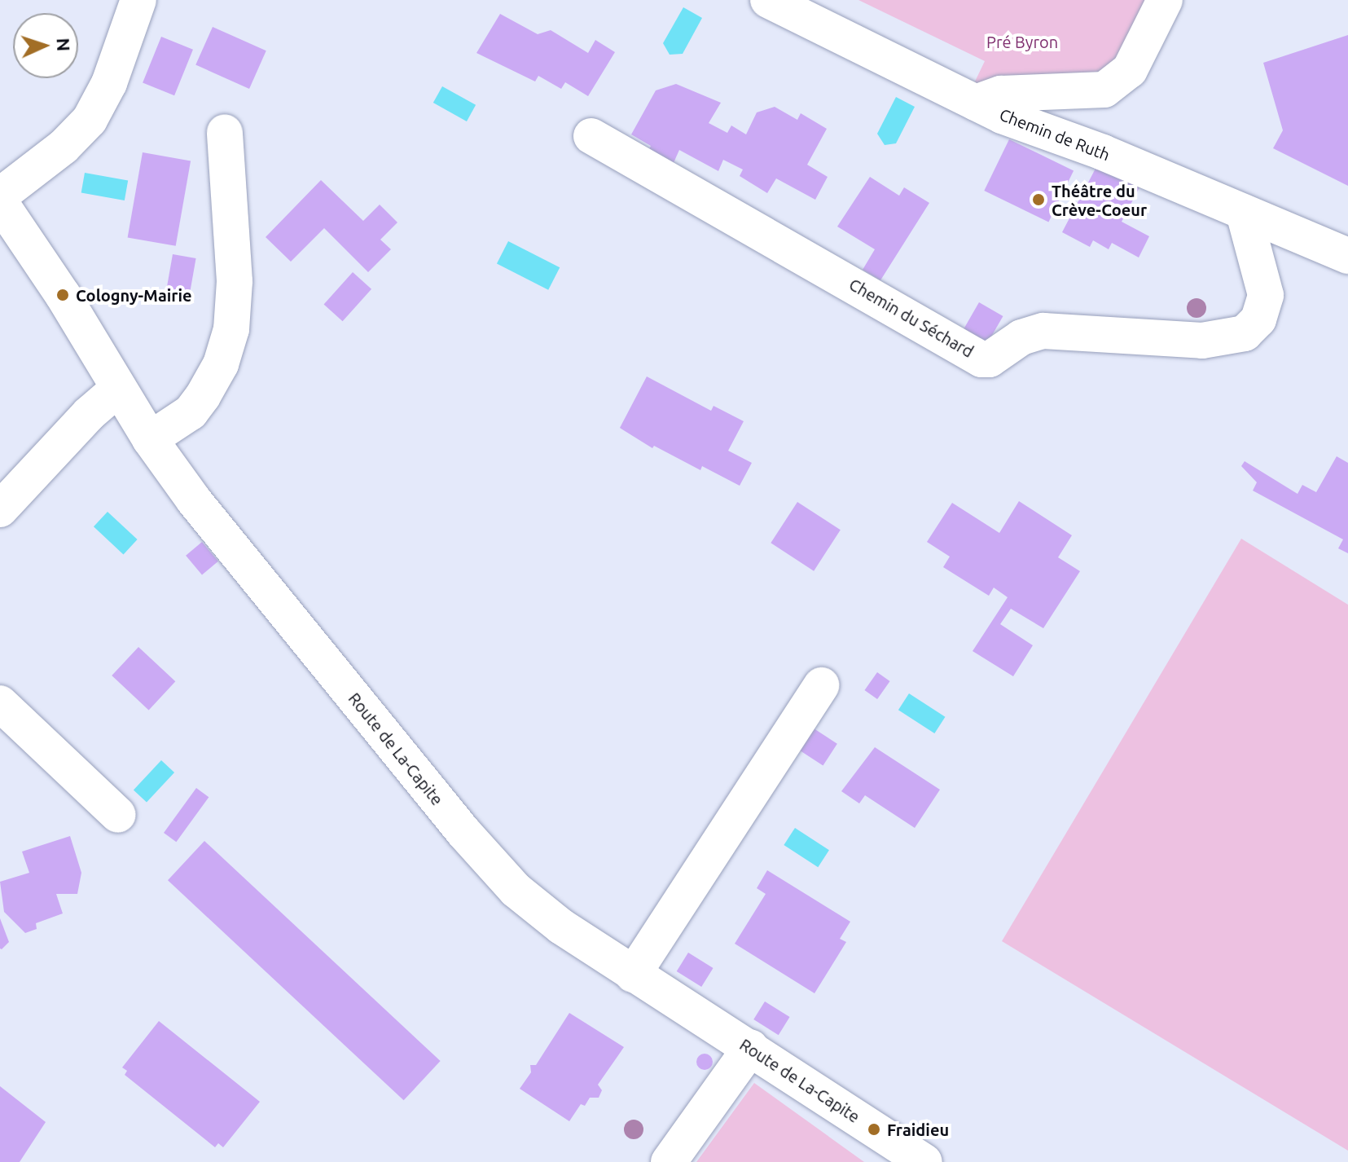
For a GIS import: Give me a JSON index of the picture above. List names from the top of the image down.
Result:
{
  "streets": {
    "street": ["Chemin de Ruth", "Chemin du Séchard", "Route de La-Capite"]
  },
  "crossings": [
    ["Chemin de Ruth", "Chemin du Séchard"]
  ],
  "parks": ["Pré Byron"],
  "places": ["Théâtre du Crève-Coeur", "Cologny-Mairie", "Fraidieu"],
  "north": "right"
}
